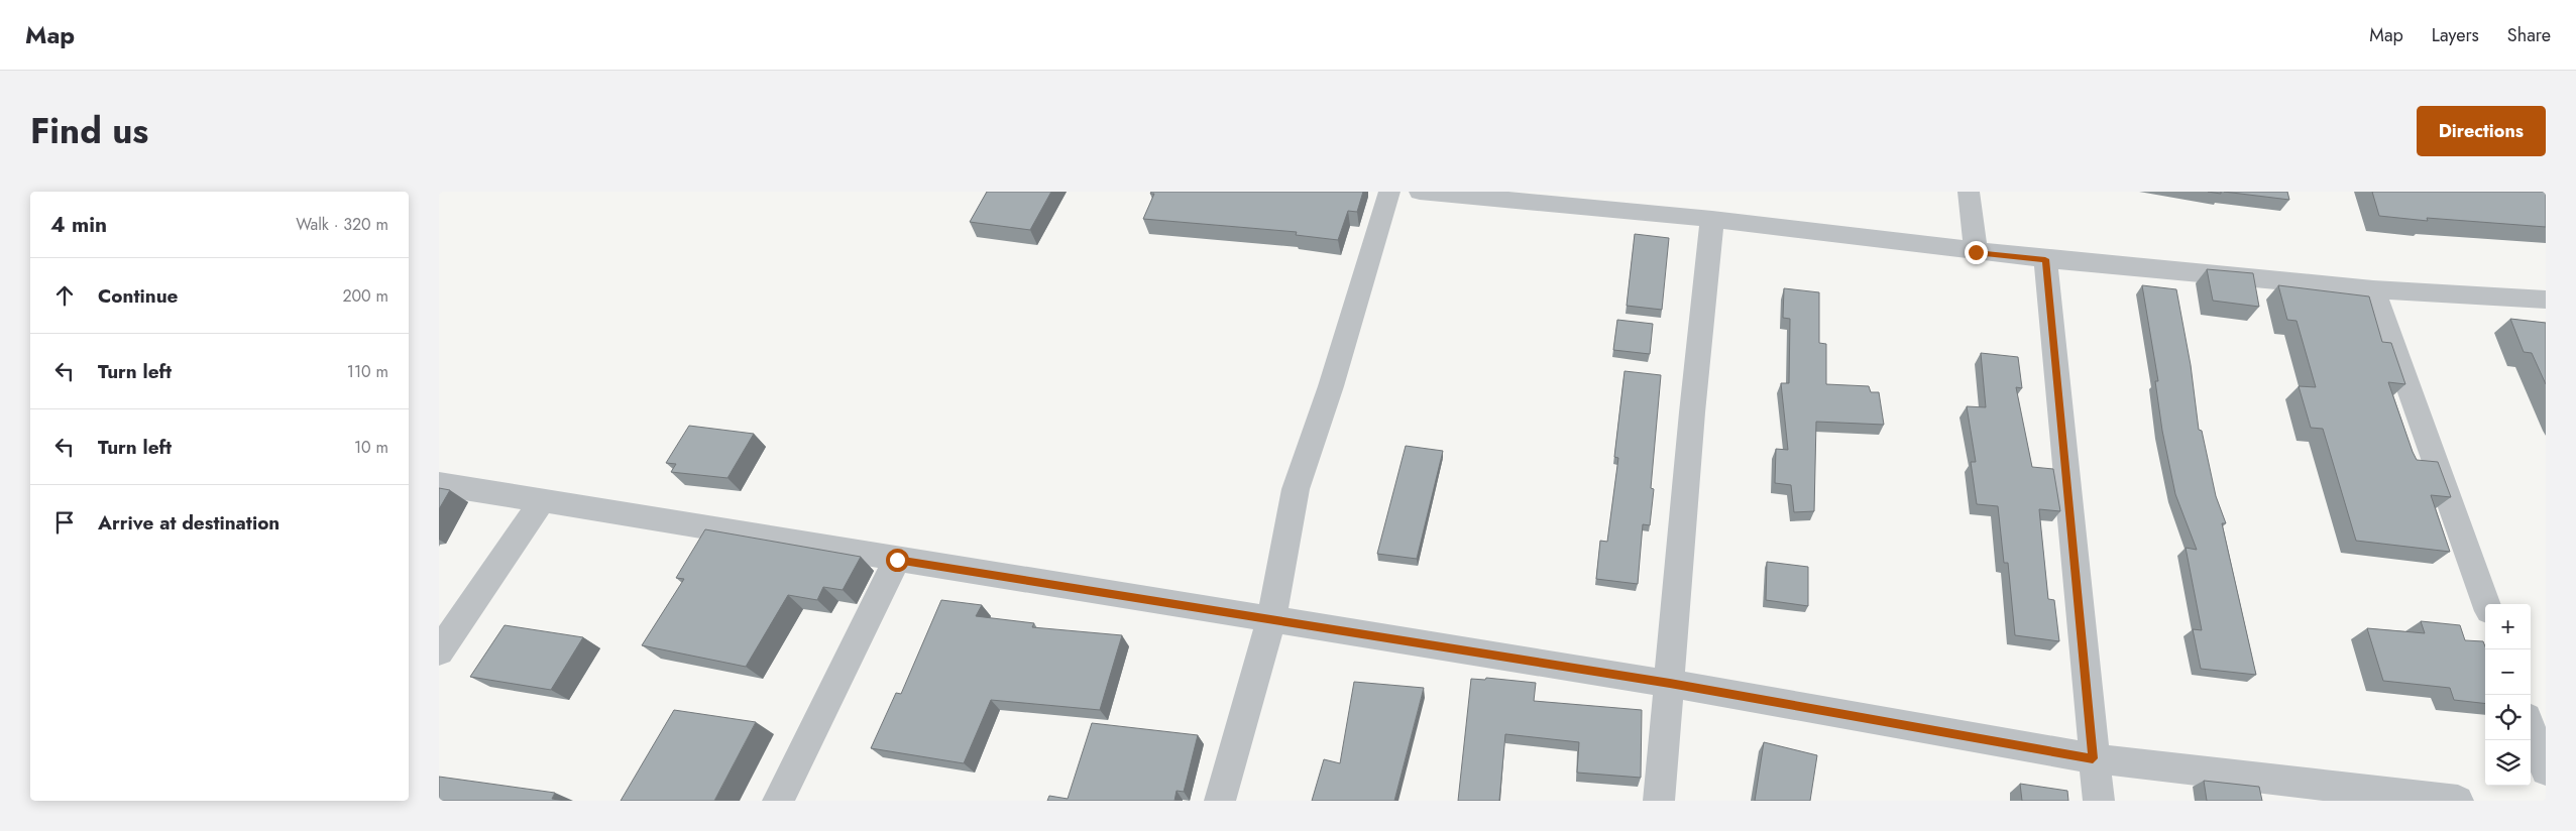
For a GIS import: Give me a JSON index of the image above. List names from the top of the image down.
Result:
{
  "page": {
    "header": "Map",
    "nav": ["Map", "Layers", "Share"],
    "title": "Find us",
    "buttons": "Directions",
    "heading": ["4 min", "Walk · 320 m"],
    "list": [
      ["Continue", "200 m"],
      ["Turn left", "110 m"],
      ["Turn left", "10 m"],
      "Arrive at destination"
    ],
    "map_buttons": ["+", "−"]
  }
}
